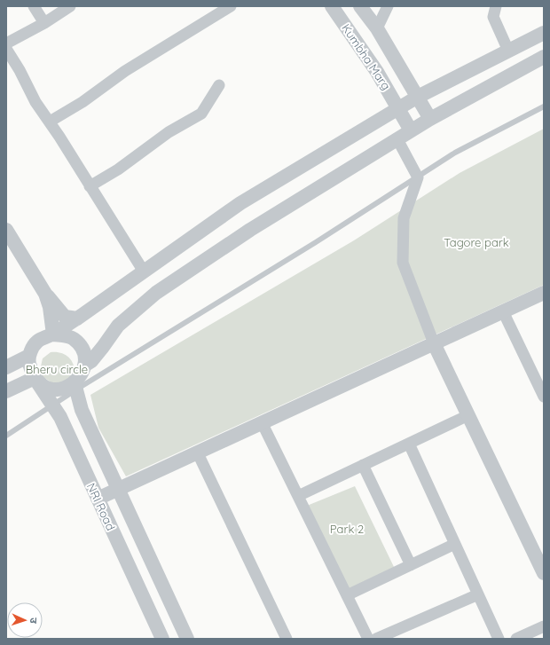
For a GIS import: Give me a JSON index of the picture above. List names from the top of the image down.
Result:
{
  "streets": {
    "street": ["Kumbha Marg", "NRI Road"]
  },
  "parks": ["Tagore park", "Bheru circle", "Park 2"],
  "north": "right"
}
